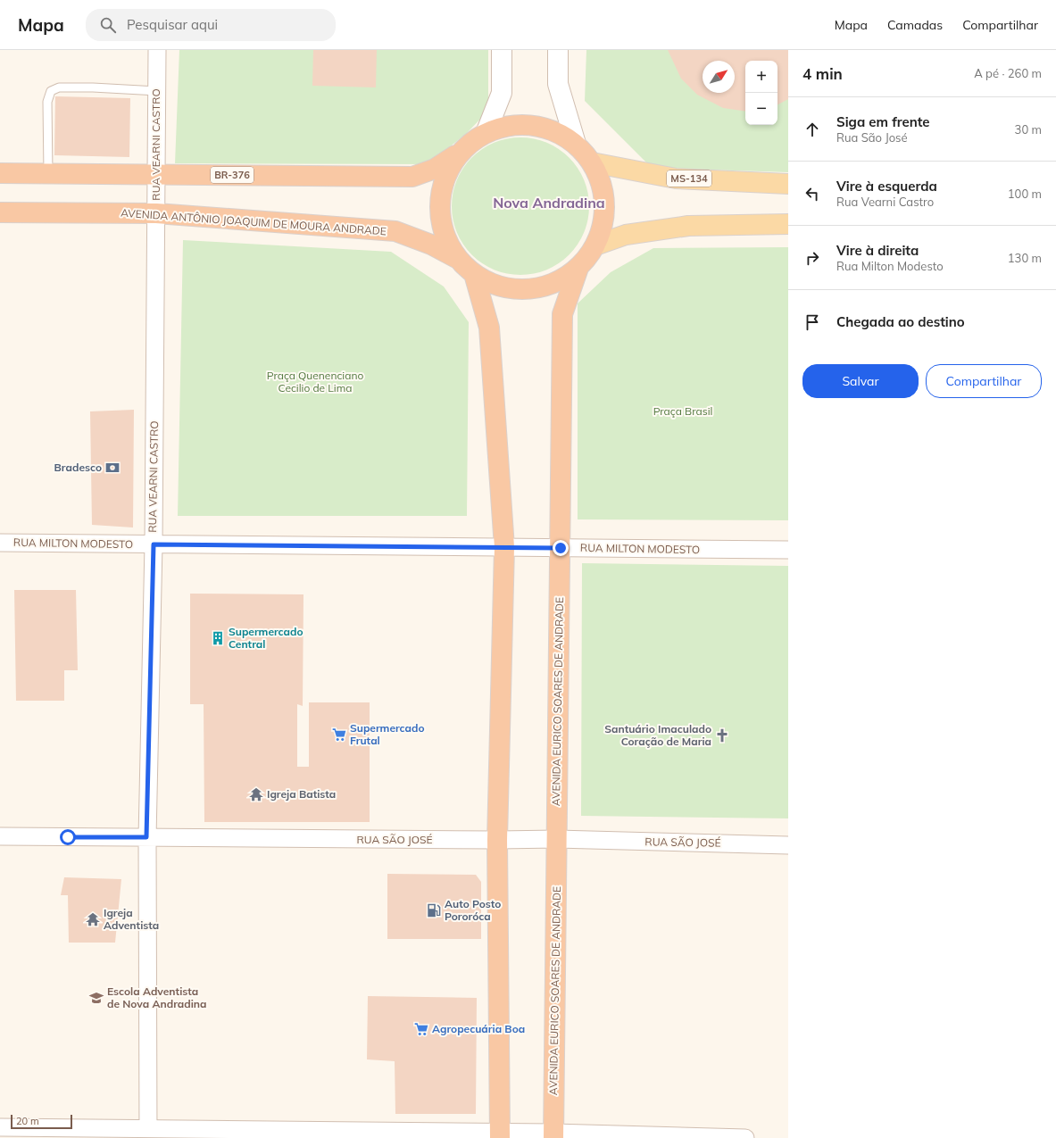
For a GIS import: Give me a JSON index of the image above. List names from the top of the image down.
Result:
{
  "streets": {
    "highway": ["BR-376", "AVENIDA ANTÔNIO JOAQUIM DE MOURA ANDRADE", "AVENIDA EURICO SOARES DE ANDRADE"],
    "main road": ["MS-134"],
    "street": ["RUA VEARNI CASTRO", "RUA MILTON MODESTO", "RUA SÃO JOSÉ"]
  },
  "crossings": [
    ["RUA VEARNI CASTRO", "BR-376"],
    ["RUA VEARNI CASTRO", "AVENIDA ANTÔNIO JOAQUIM DE MOURA ANDRADE"],
    ["RUA VEARNI CASTRO", "RUA MILTON MODESTO"],
    ["RUA VEARNI CASTRO", "RUA SÃO JOSÉ"],
    ["RUA MILTON MODESTO", "AVENIDA EURICO SOARES DE ANDRADE"],
    ["AVENIDA EURICO SOARES DE ANDRADE", "RUA SÃO JOSÉ"]
  ],
  "districts": ["Nova Andradina"],
  "parks": ["Praça Quenenciano Cecilio de Lima", "Praça Brasil"],
  "places": {
    "bank": ["Bradesco"],
    "building": ["Supermercado Central"],
    "supermarket": ["Supermercado Frutal", "Agropecuária Boa"],
    "church": ["Santuário Imaculado Coração de Maria"],
    "temple": ["Igreja Batista", "Igreja Adventista"],
    "fuel station": ["Auto Posto Pororóca"],
    "school or university": ["Escola Adventista de Nova Andradina"]
  },
  "scale_bar": "20 m",
  "north": "top right",
  "page": {
    "header": "Mapa",
    "search": "Pesquisar aqui",
    "nav": ["Mapa", "Camadas", "Compartilhar"],
    "heading": ["4 min", "A pé · 260 m"],
    "map_buttons": ["+", "−"],
    "list": [
      ["Siga em frente", "Rua São José", "30 m"],
      ["Vire à esquerda", "Rua Vearni Castro", "100 m"],
      ["Vire à direita", "Rua Milton Modesto", "130 m"],
      "Chegada ao destino"
    ],
    "buttons": ["Salvar", "Compartilhar"],
    "scale": "20 m"
  }
}
